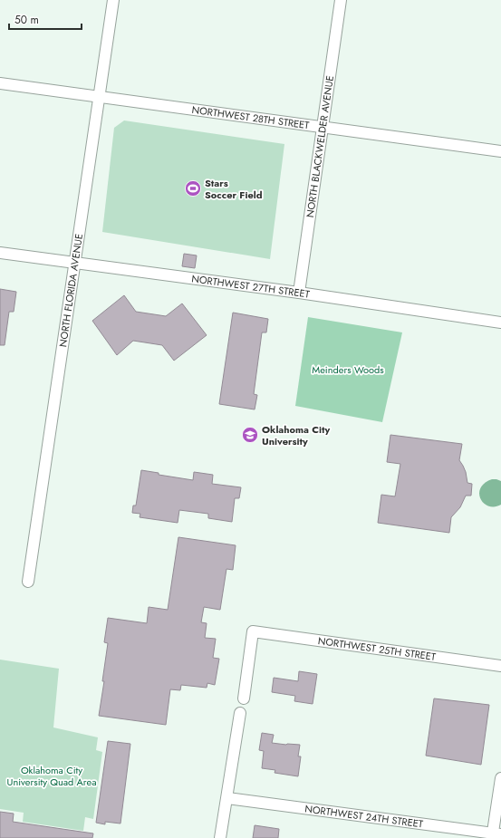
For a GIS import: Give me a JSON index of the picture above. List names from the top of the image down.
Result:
{
  "streets": {
    "street": [
      "NORTHWEST 28TH STREET",
      "NORTH BLACKWELDER AVENUE",
      "NORTHWEST 27TH STREET",
      "NORTH FLORIDA AVENUE",
      "NORTHWEST 25TH STREET",
      "NORTHWEST 24TH STREET"
    ]
  },
  "crossings": [
    ["NORTHWEST 28TH STREET", "NORTH BLACKWELDER AVENUE"],
    ["NORTHWEST 28TH STREET", "NORTH FLORIDA AVENUE"],
    ["NORTH BLACKWELDER AVENUE", "NORTHWEST 27TH STREET"],
    ["NORTHWEST 27TH STREET", "NORTH FLORIDA AVENUE"]
  ],
  "parks": ["Meinders Woods", "Oklahoma City University Quad Area"],
  "places": {
    "sports": ["Stars Soccer Field"],
    "school or university": ["Oklahoma City University"]
  },
  "scale_bar": "50 m"
}
